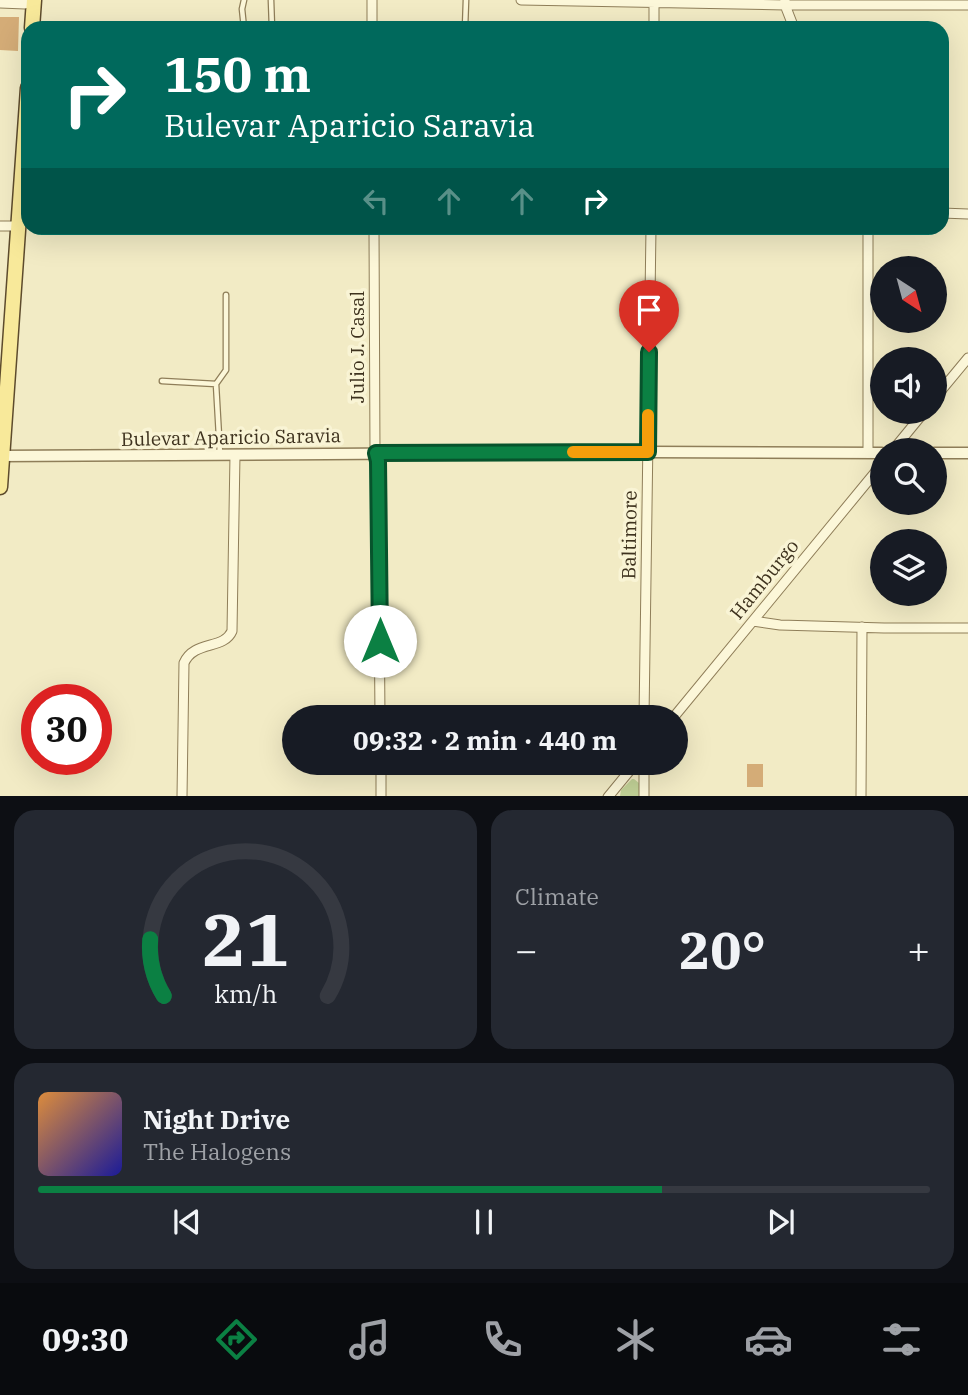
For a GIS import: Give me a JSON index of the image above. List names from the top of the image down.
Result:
{
  "streets": {
    "street": [
      "Julio J. Casal",
      "Bulevar Aparicio Saravia",
      "Baltimore",
      "Hamburgo"
    ]
  },
  "crossings": [
    ["Julio J. Casal", "Bulevar Aparicio Saravia"],
    ["Bulevar Aparicio Saravia", "Baltimore"]
  ],
  "north": "bottom right",
  "page": {
    "turn": ["150 m", "Bulevar Aparicio Saravia"],
    "limit": "30",
    "trip": "09:32 · 2 min · 440 m",
    "tile": "Climate",
    "heat": ["−", "20°", "+"],
    "song": ["Night Drive", "The Halogens"],
    "tabs": "09:30",
    "gauge": ["21", "km/h"]
  }
}
